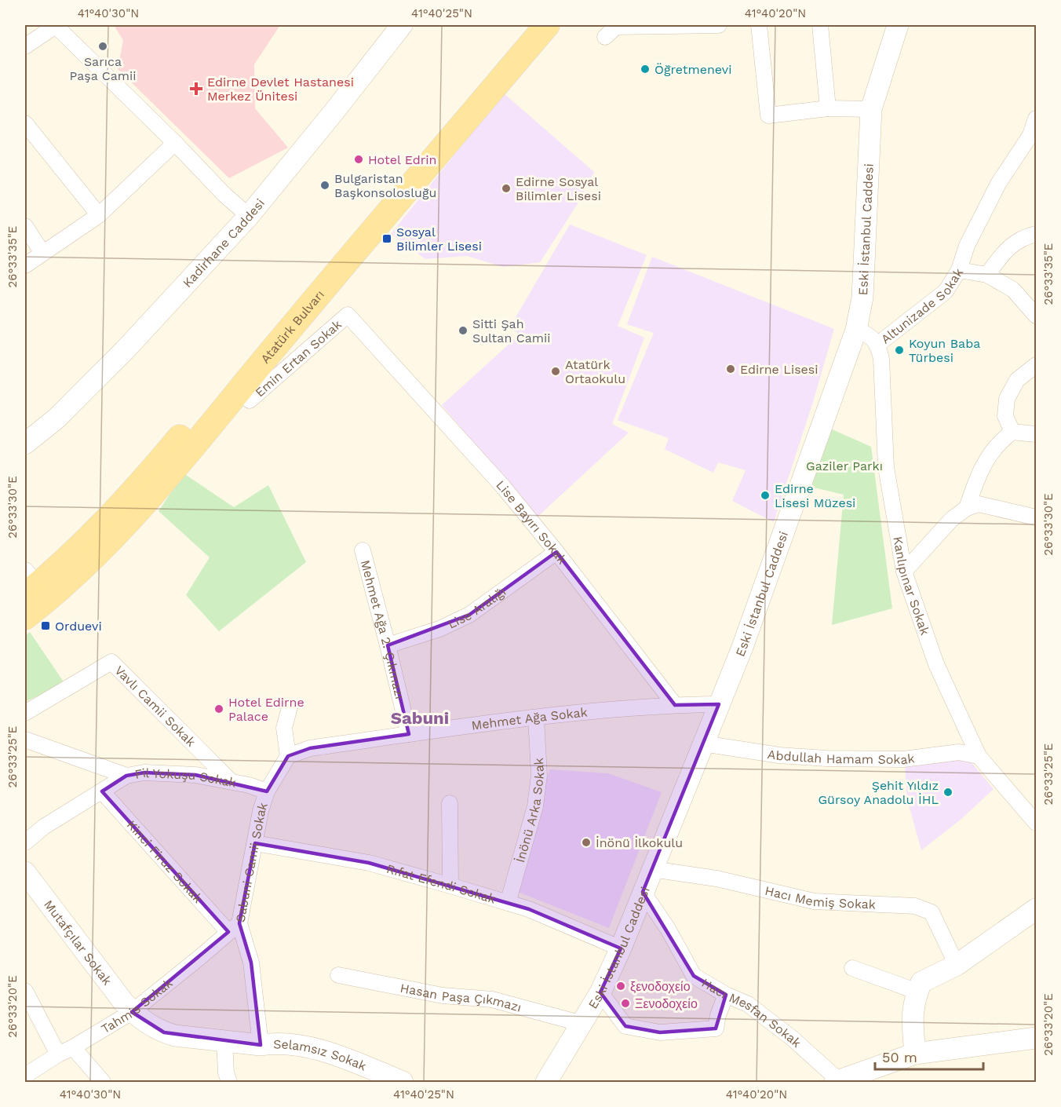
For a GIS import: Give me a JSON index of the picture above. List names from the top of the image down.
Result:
{
  "streets": {
    "main road": ["Atatürk Bulvarı"],
    "street": [
      "Eski İstanbul Caddesi",
      "Kadirhane Caddesi",
      "Altunizade Sokak",
      "Emin Ertan Sokak",
      "Lise Bayırı Sokak",
      "Kanlıpınar Sokak",
      "Lise Aralığı",
      "Mehmet Ağa 2. Çıkmazı",
      "Vavlı Camii Sokak",
      "Mehmet Ağa Sokak",
      "Abdullah Hamam Sokak",
      "Fil Yokuşu Sokak",
      "İnönü Arka Sokak",
      "Kinci Firuz Sokak",
      "Sabuni Camii Sokak",
      "Rıfat Efendi Sokak",
      "Hacı Memiş Sokak",
      "Mutafçılar Sokak",
      "Hasan Paşa Çıkmazı",
      "Tahmis Sokak",
      "Hacı Mesfan Sokak",
      "Selamsız Sokak"
    ]
  },
  "crossings": [
    ["Eski İstanbul Caddesi", "Abdullah Hamam Sokak"],
    ["Eski İstanbul Caddesi", "Rıfat Efendi Sokak"],
    ["Eski İstanbul Caddesi", "Hacı Memiş Sokak"],
    ["Eski İstanbul Caddesi", "Hasan Paşa Çıkmazı"],
    ["Eski İstanbul Caddesi", "Hacı Mesfan Sokak"],
    ["Altunizade Sokak", "Kanlıpınar Sokak"],
    ["Emin Ertan Sokak", "Lise Bayırı Sokak"],
    ["Lise Bayırı Sokak", "Lise Aralığı"],
    ["Lise Bayırı Sokak", "Mehmet Ağa Sokak"],
    ["Kanlıpınar Sokak", "Abdullah Hamam Sokak"],
    ["Lise Aralığı", "Mehmet Ağa 2. Çıkmazı"],
    ["Mehmet Ağa 2. Çıkmazı", "Mehmet Ağa Sokak"],
    ["Vavlı Camii Sokak", "Fil Yokuşu Sokak"],
    ["Mehmet Ağa Sokak", "İnönü Arka Sokak"],
    ["Fil Yokuşu Sokak", "Sabuni Camii Sokak"],
    ["İnönü Arka Sokak", "Rıfat Efendi Sokak"],
    ["Kinci Firuz Sokak", "Sabuni Camii Sokak"],
    ["Kinci Firuz Sokak", "Tahmis Sokak"],
    ["Sabuni Camii Sokak", "Rıfat Efendi Sokak"],
    ["Sabuni Camii Sokak", "Tahmis Sokak"],
    ["Sabuni Camii Sokak", "Selamsız Sokak"],
    ["Mutafçılar Sokak", "Tahmis Sokak"],
    ["Mutafçılar Sokak", "Selamsız Sokak"],
    ["Tahmis Sokak", "Selamsız Sokak"]
  ],
  "districts": ["Sabuni"],
  "parks": ["Gaziler Parkı"],
  "places": {
    "other": [
      "Sarıca Paşa Camii",
      "Öğretmenevi",
      "Hotel Edrin",
      "Bulgaristan Başkonsolosluğu",
      "Edirne Sosyal Bilimler Lisesi",
      "Sitti Şah Sultan Camii",
      "Koyun Baba Türbesi",
      "Edirne Lisesi",
      "Atatürk Ortaokulu",
      "Edirne Lisesi Müzesi",
      "Hotel Edirne Palace",
      "Şehit Yıldız Gürsoy Anadolu İHL",
      "İnönü İlkokulu",
      "ξενοδοχείο",
      "Ξενοδοχείο"
    ],
    "health": ["Edirne Devlet Hastanesi Merkez Ünitesi"],
    "transit": ["Sosyal Bilimler Lisesi", "Orduevi"]
  },
  "scale_bar": "50 m",
  "coordinates": [
    "41°40'30\"N",
    "41°40'25\"N",
    "41°40'20\"N",
    "26°33'35\"E",
    "26°33'30\"E",
    "26°33'25\"E",
    "26°33'20\"E"
  ]
}
